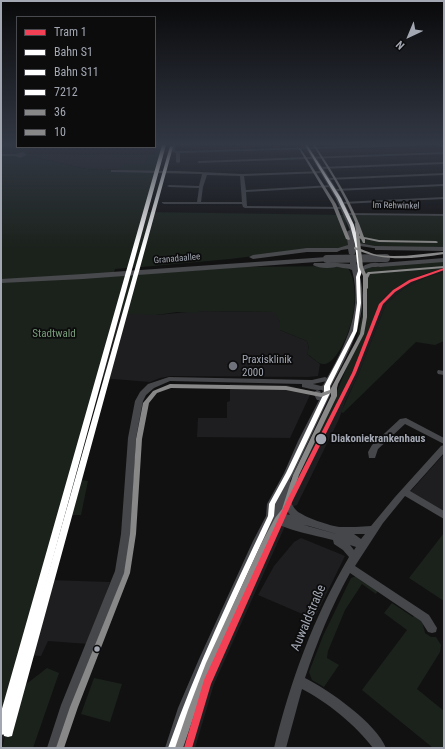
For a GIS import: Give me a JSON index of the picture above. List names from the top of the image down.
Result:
{
  "streets": {
    "highway": ["Granadaallee"],
    "street": ["Im Rehwinkel", "Auwaldstraße"]
  },
  "parks": ["Stadtwald"],
  "places": ["Praxisklinik 2000", "Diakoniekrankenhaus"],
  "lines": [
    "rail line S1",
    "rail line S11",
    "transit line 7212",
    "transit line 36",
    "transit line 10",
    "tram line 1"
  ],
  "legend": [
    "Tram 1",
    "Bahn S1",
    "Bahn S11",
    "7212",
    "36",
    "10"
  ],
  "north": "bottom left"
}
